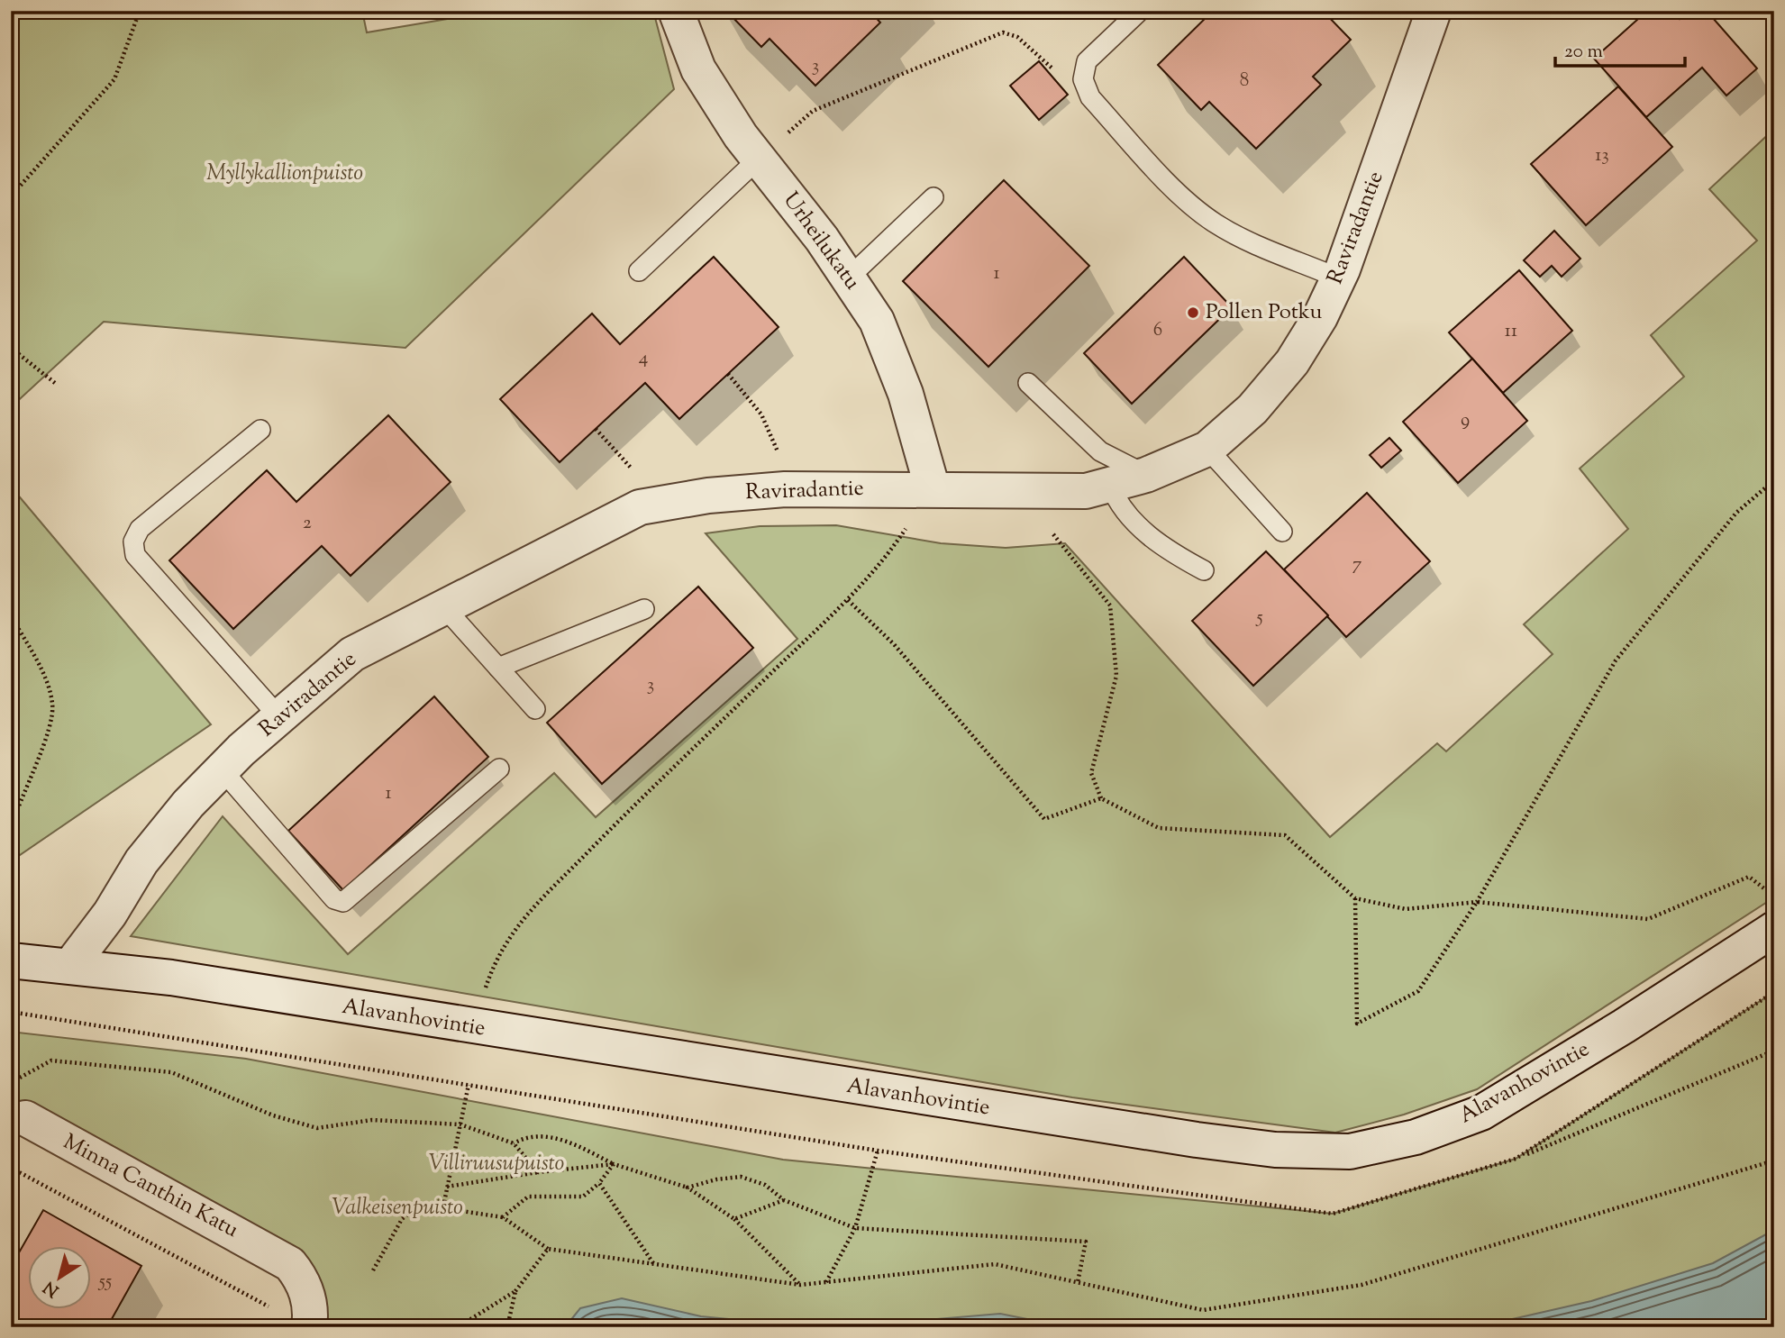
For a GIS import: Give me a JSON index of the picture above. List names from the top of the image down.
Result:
{
  "streets": {
    "street": [
      "Raviradantie",
      "Urheilukatu",
      "Alavanhovintie",
      "Minna Canthin Katu"
    ]
  },
  "crossings": [
    ["Raviradantie", "Urheilukatu"],
    ["Raviradantie", "Alavanhovintie"]
  ],
  "parks": ["Myllykallionpuisto", "Villiruusupuisto", "Valkeisenpuisto"],
  "places": ["Pollen Potku"],
  "house_numbers": [
    "3",
    "8",
    "13",
    "1",
    "6",
    "11",
    "4",
    "9",
    "2",
    "7",
    "5",
    "3",
    "1",
    "55"
  ],
  "scale_bar": "20 m",
  "north": "bottom left"
}
